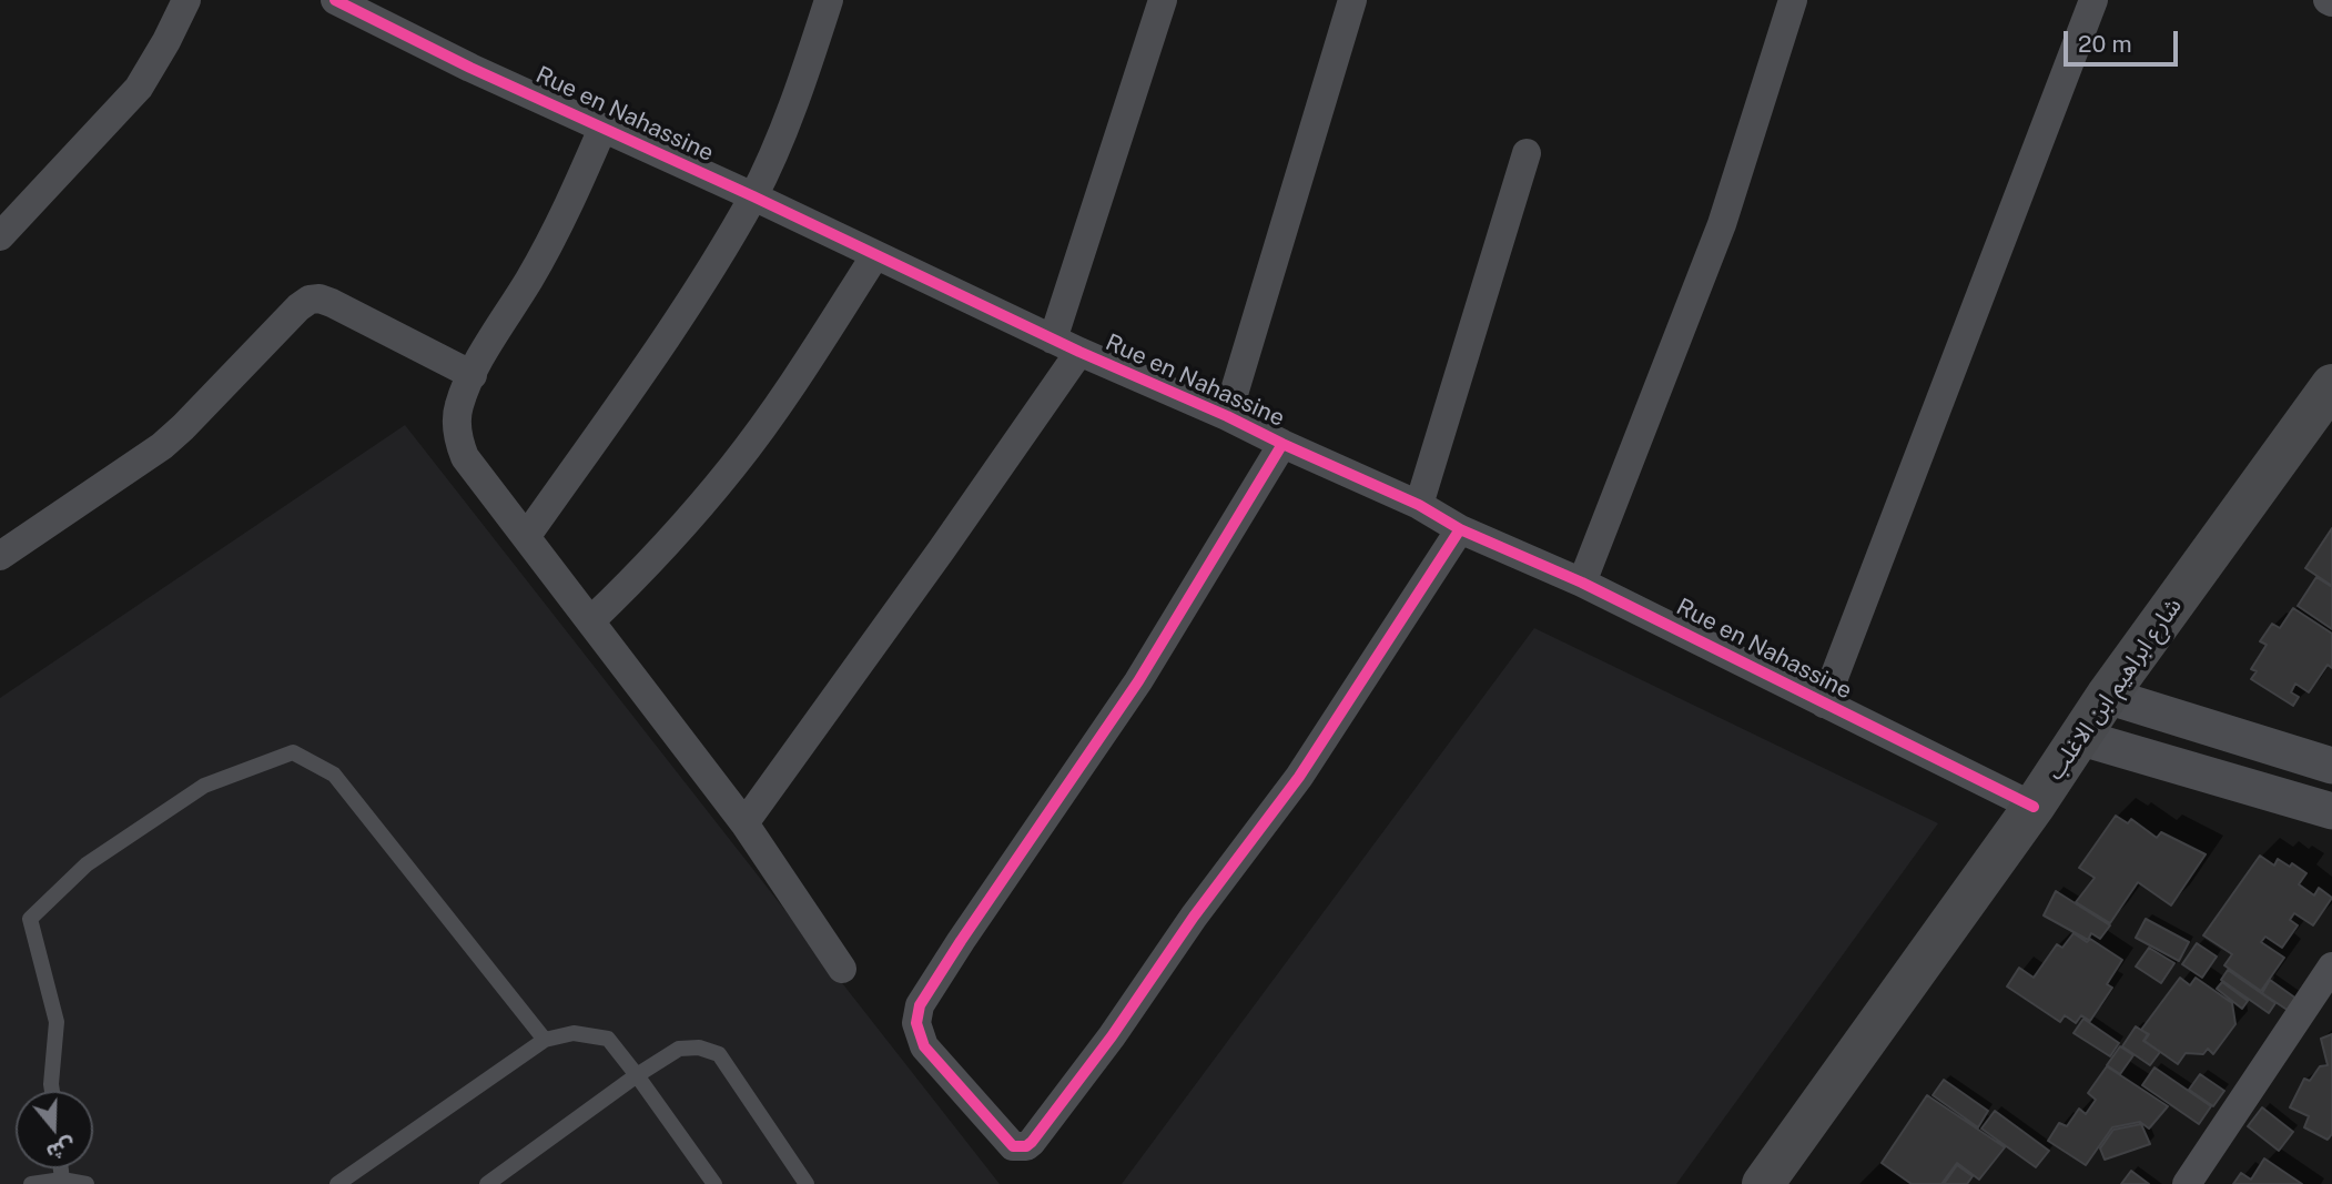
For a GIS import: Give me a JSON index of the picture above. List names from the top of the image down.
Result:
{
  "streets": {
    "main road": ["شارع ابراهيم ابن الاغلب"],
    "street": ["Rue en Nahassine"]
  },
  "crossings": [
    ["Rue en Nahassine", "شارع ابراهيم ابن الاغلب"]
  ],
  "scale_bar": "20 m",
  "north": "bottom"
}
